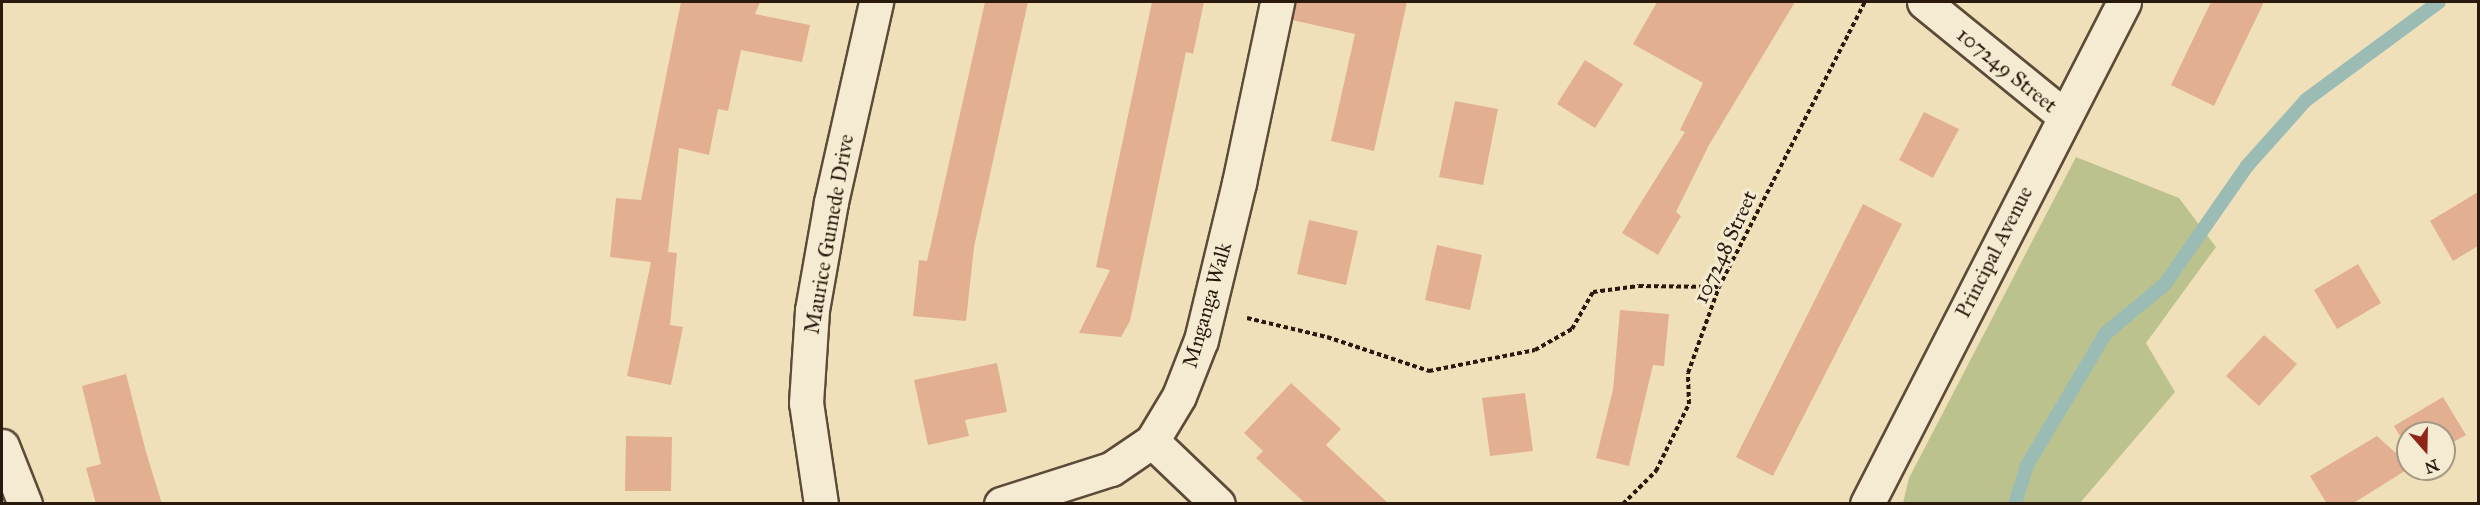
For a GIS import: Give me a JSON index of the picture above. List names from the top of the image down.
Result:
{
  "streets": {
    "street": [
      "107249 Street",
      "Maurice Gumede Drive",
      "Principal Avenue",
      "Mnganga Walk"
    ],
    "path": ["107248 Street"]
  },
  "crossings": [
    ["107249 Street", "Principal Avenue"]
  ],
  "north": "bottom"
}
